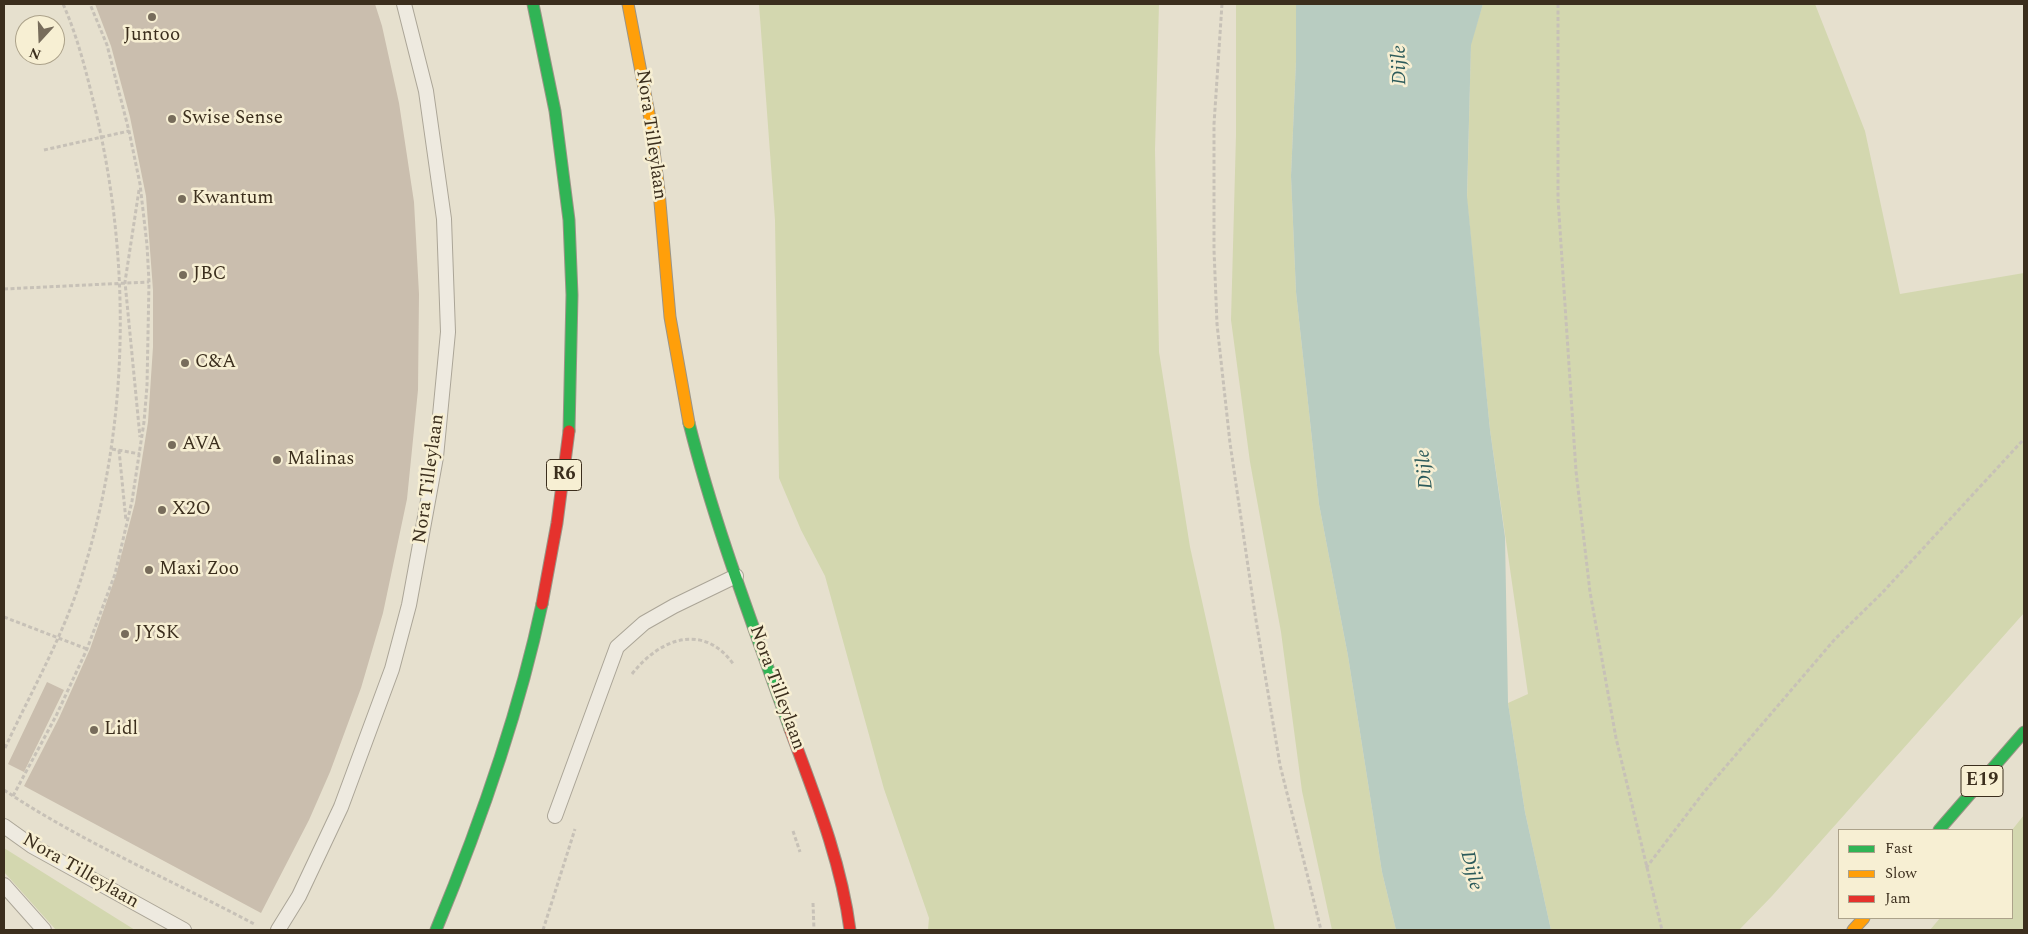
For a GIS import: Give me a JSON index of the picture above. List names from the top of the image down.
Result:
{
  "streets": {
    "main road": ["Nora Tilleylaan", "R6", "E19"]
  },
  "water": ["Dijle"],
  "places": [
    "Juntoo",
    "Swise Sense",
    "Kwantum",
    "JBC",
    "C&A",
    "AVA",
    "Malinas",
    "X2O",
    "Maxi Zoo",
    "JYSK",
    "Lidl"
  ],
  "legend": ["Fast", "Slow", "Jam"],
  "north": "bottom"
}
